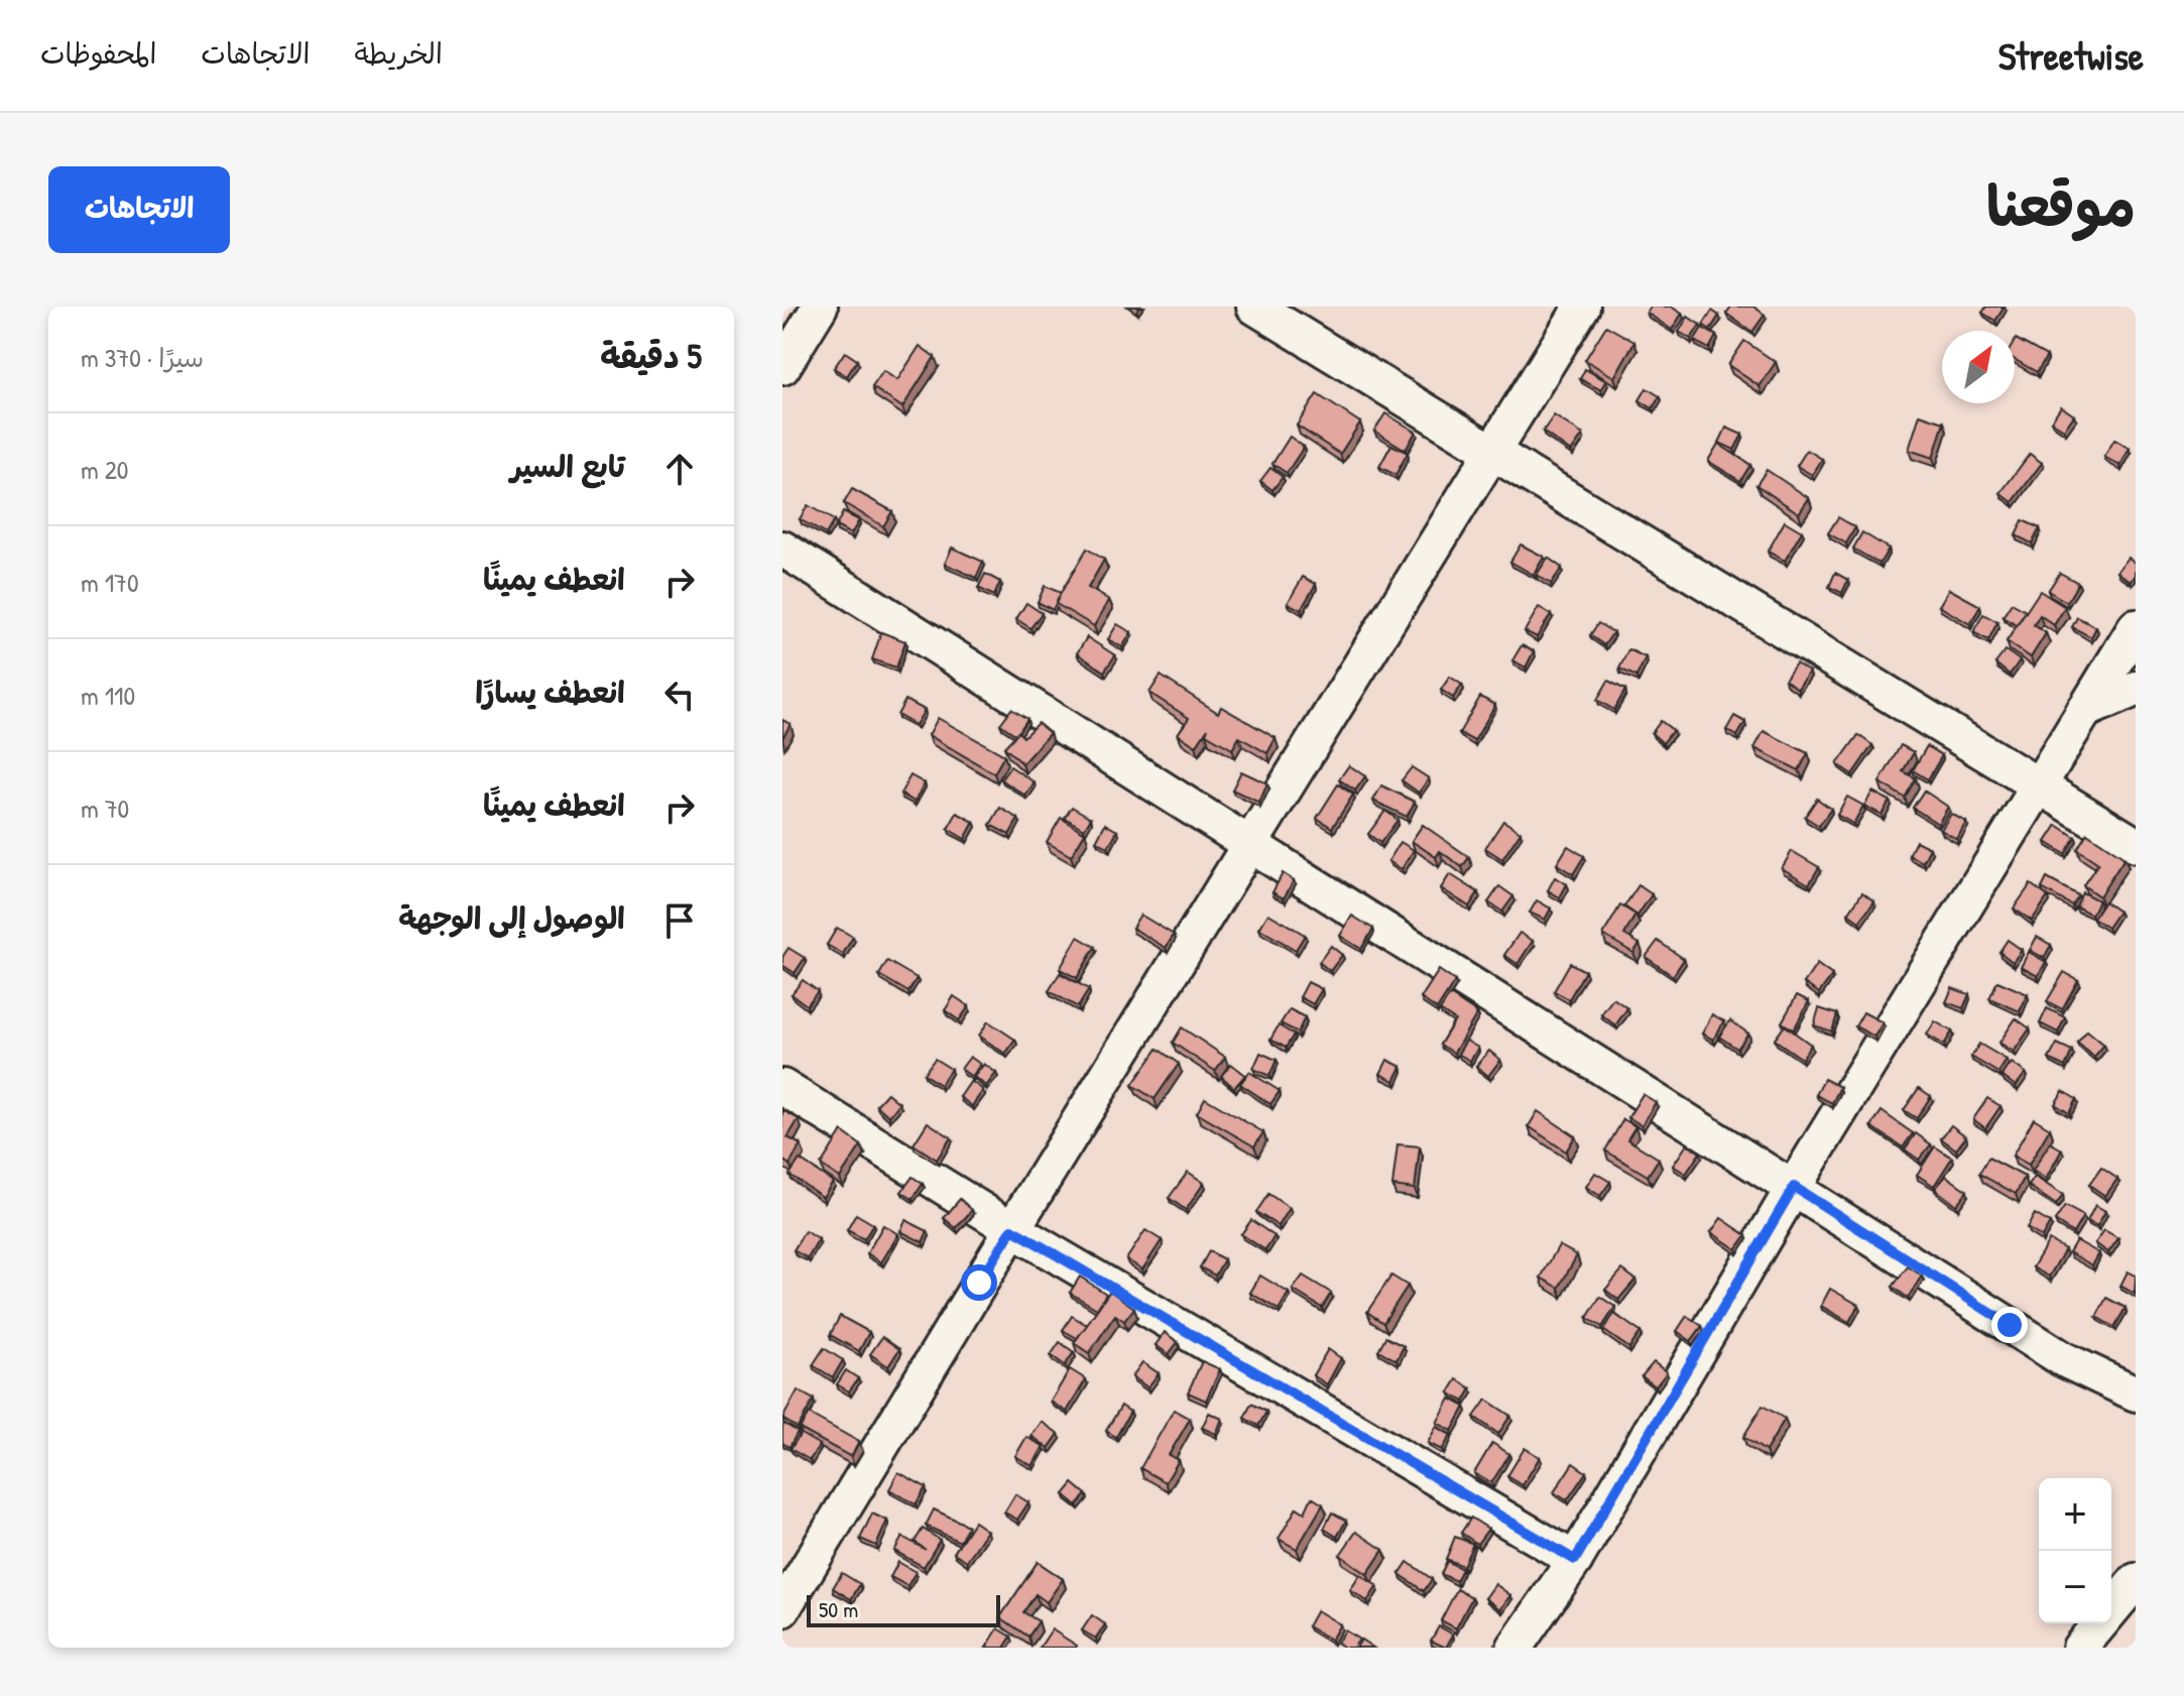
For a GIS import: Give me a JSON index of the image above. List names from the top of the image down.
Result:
{
  "scale_bar": "50 m",
  "north": "top right",
  "page": {
    "header": "Streetwise",
    "nav": ["الخريطة", "الاتجاهات", "المحفوظات"],
    "title": "موقعنا",
    "buttons": "الاتجاهات",
    "heading": ["5 دقيقة", "سيرًا · 370 m"],
    "list": [
      ["تابع السير", "20 m"],
      ["انعطف يمينًا", "170 m"],
      ["انعطف يسارًا", "110 m"],
      ["انعطف يمينًا", "70 m"],
      "الوصول إلى الوجهة"
    ],
    "map_buttons": ["+", "−"],
    "scale": "50 m"
  }
}
